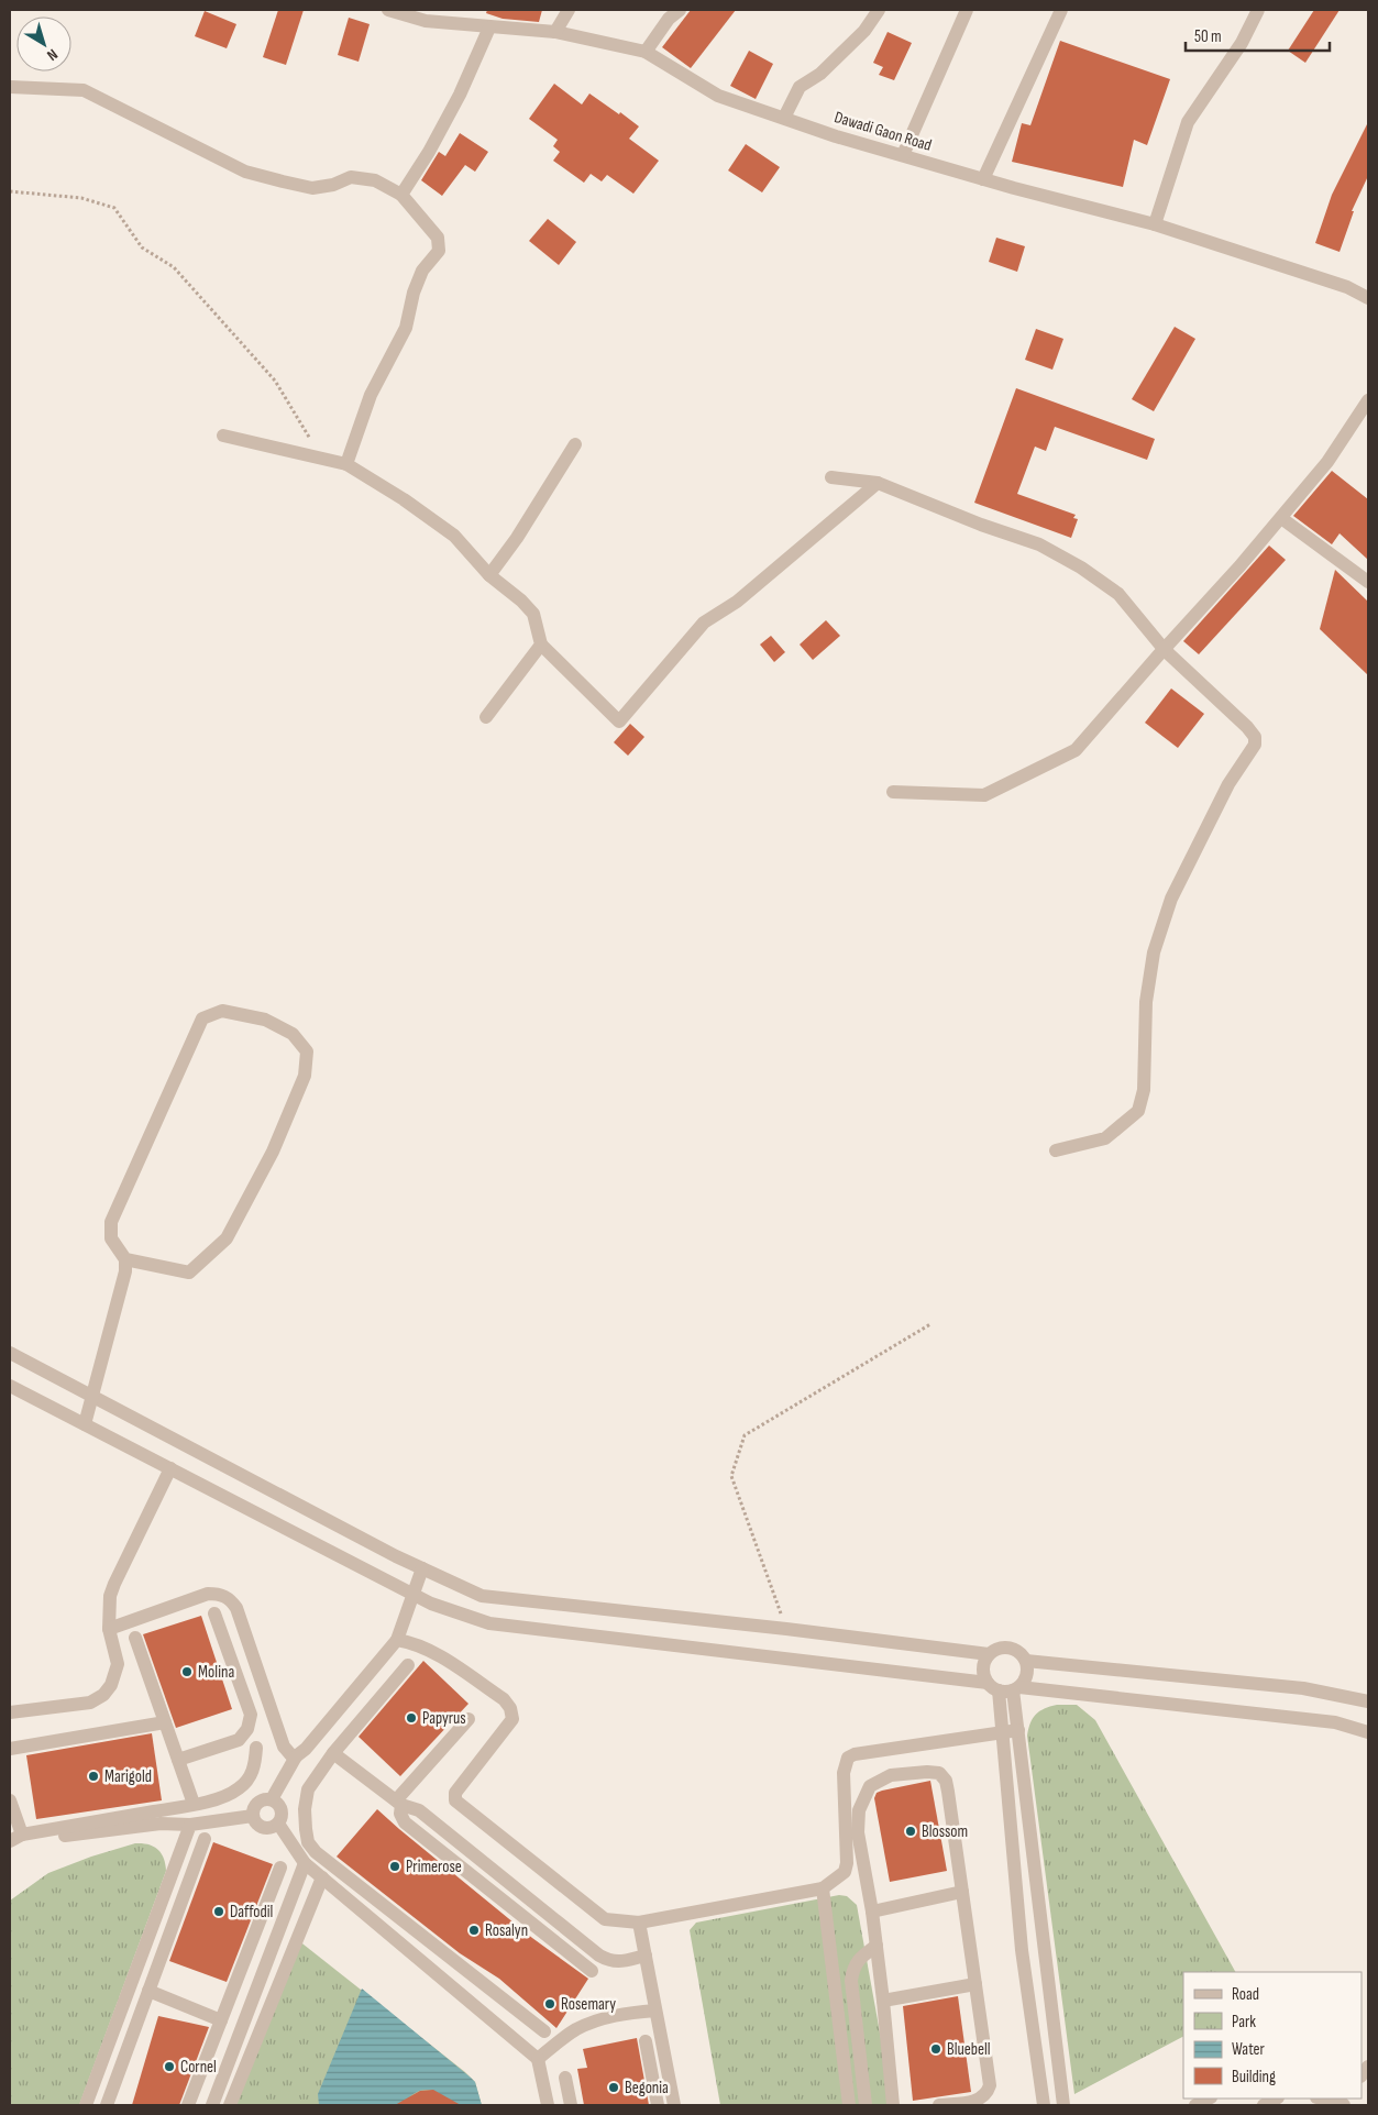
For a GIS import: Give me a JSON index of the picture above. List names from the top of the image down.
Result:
{
  "streets": {
    "street": ["Dawadi Gaon Road"]
  },
  "places": [
    "Molina",
    "Papyrus",
    "Marigold",
    "Blossom",
    "Primerose",
    "Daffodil",
    "Rosalyn",
    "Rosemary",
    "Bluebell",
    "Cornel",
    "Begonia"
  ],
  "legend": [
    "Road",
    "Park",
    "Water",
    "Building"
  ],
  "scale_bar": "50 m",
  "north": "bottom right"
}
